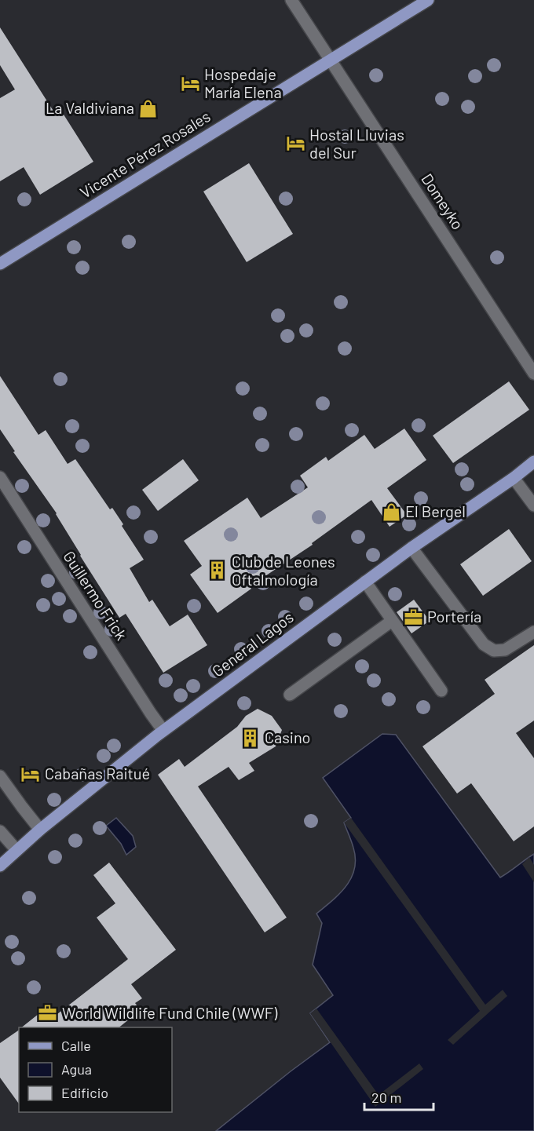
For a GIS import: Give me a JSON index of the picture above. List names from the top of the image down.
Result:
{
  "streets": {
    "main road": ["Vicente Pérez Rosales", "General Lagos"],
    "street": ["Domeyko", "Guillermo Frick"]
  },
  "crossings": [
    ["Vicente Pérez Rosales", "Domeyko"],
    ["Guillermo Frick", "General Lagos"]
  ],
  "places": {
    "hotel": ["Hospedaje María Elena", "Hostal Lluvias del Sur", "Cabañas Raitué"],
    "shop": ["La Valdiviana", "El Bergel"],
    "building": ["Club de Leones Oftalmología", "Casino"],
    "office": ["Portería", "World Wildlife Fund Chile (WWF)"]
  },
  "legend": ["Calle", "Agua", "Edificio"],
  "scale_bar": "20 m"
}
